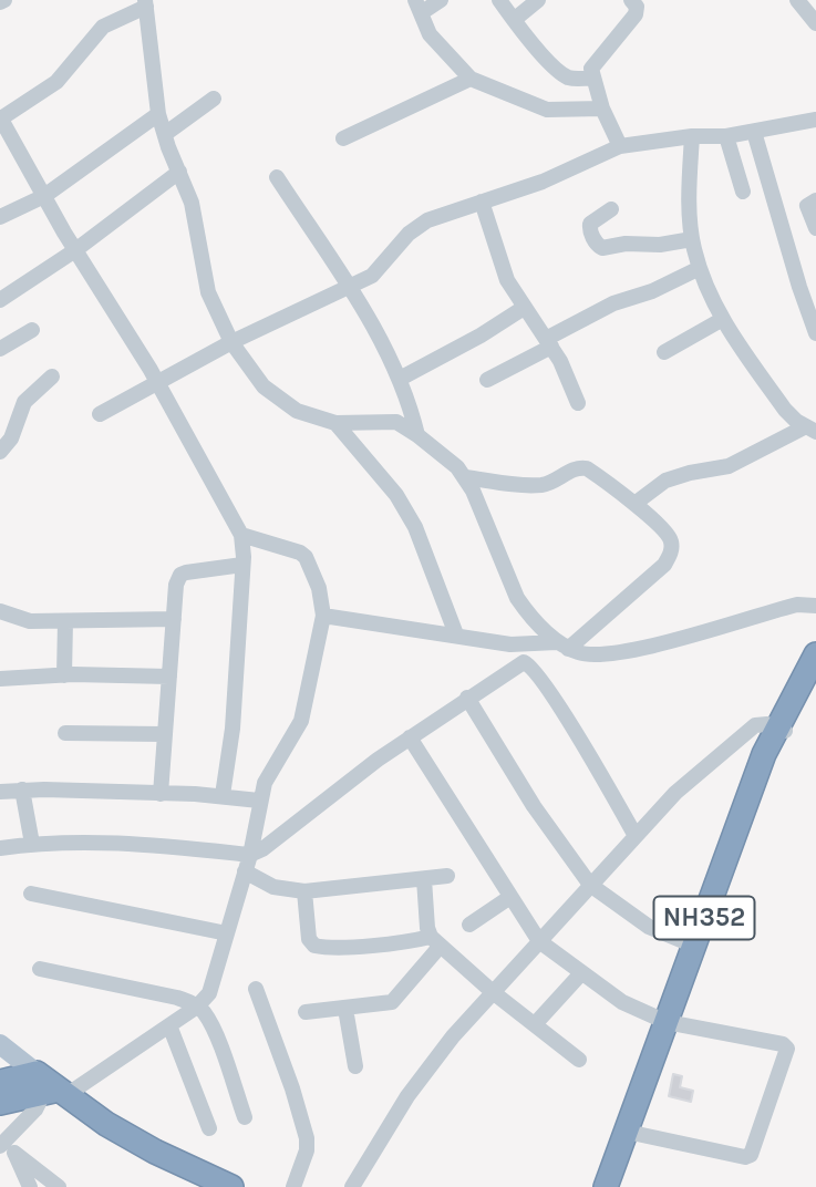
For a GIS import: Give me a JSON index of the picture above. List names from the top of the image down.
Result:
{
  "streets": {
    "highway": ["NH352"]
  }
}
